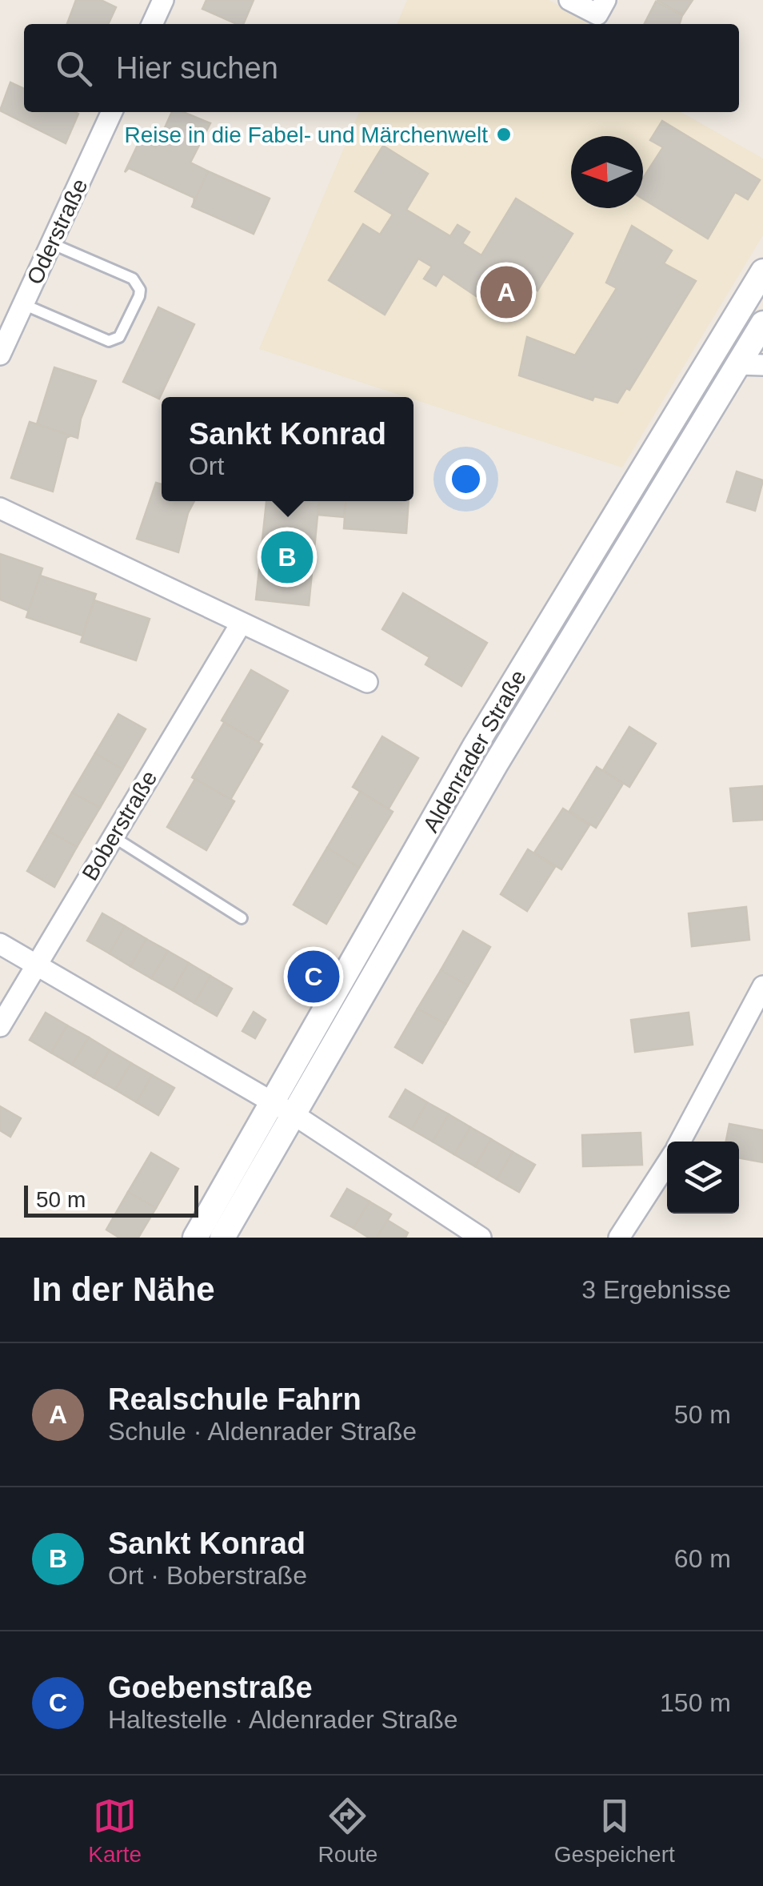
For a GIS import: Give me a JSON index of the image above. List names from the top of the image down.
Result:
{
  "streets": {
    "street": ["Oderstraße", "Aldenrader Straße", "Boberstraße"]
  },
  "places": ["Reise in die Fabel- und Märchenwelt"],
  "scale_bar": "50 m",
  "north": "left",
  "page": {
    "search": "Hier suchen",
    "pins": ["A", "B", "C"],
    "popup": ["Sankt Konrad", "Ort"],
    "scale": "50 m",
    "heading": ["In der Nähe", "3 Ergebnisse"],
    "list": [
      {
        "mark": "A",
        "name": "Realschule Fahrn",
        "note": "Schule · Aldenrader Straße",
        "value": "50 m"
      },
      {
        "mark": "B",
        "name": "Sankt Konrad",
        "note": "Ort · Boberstraße",
        "value": "60 m"
      },
      {
        "mark": "C",
        "name": "Goebenstraße",
        "note": "Haltestelle · Aldenrader Straße",
        "value": "150 m"
      }
    ],
    "nav": ["Karte", "Route", "Gespeichert"]
  }
}
